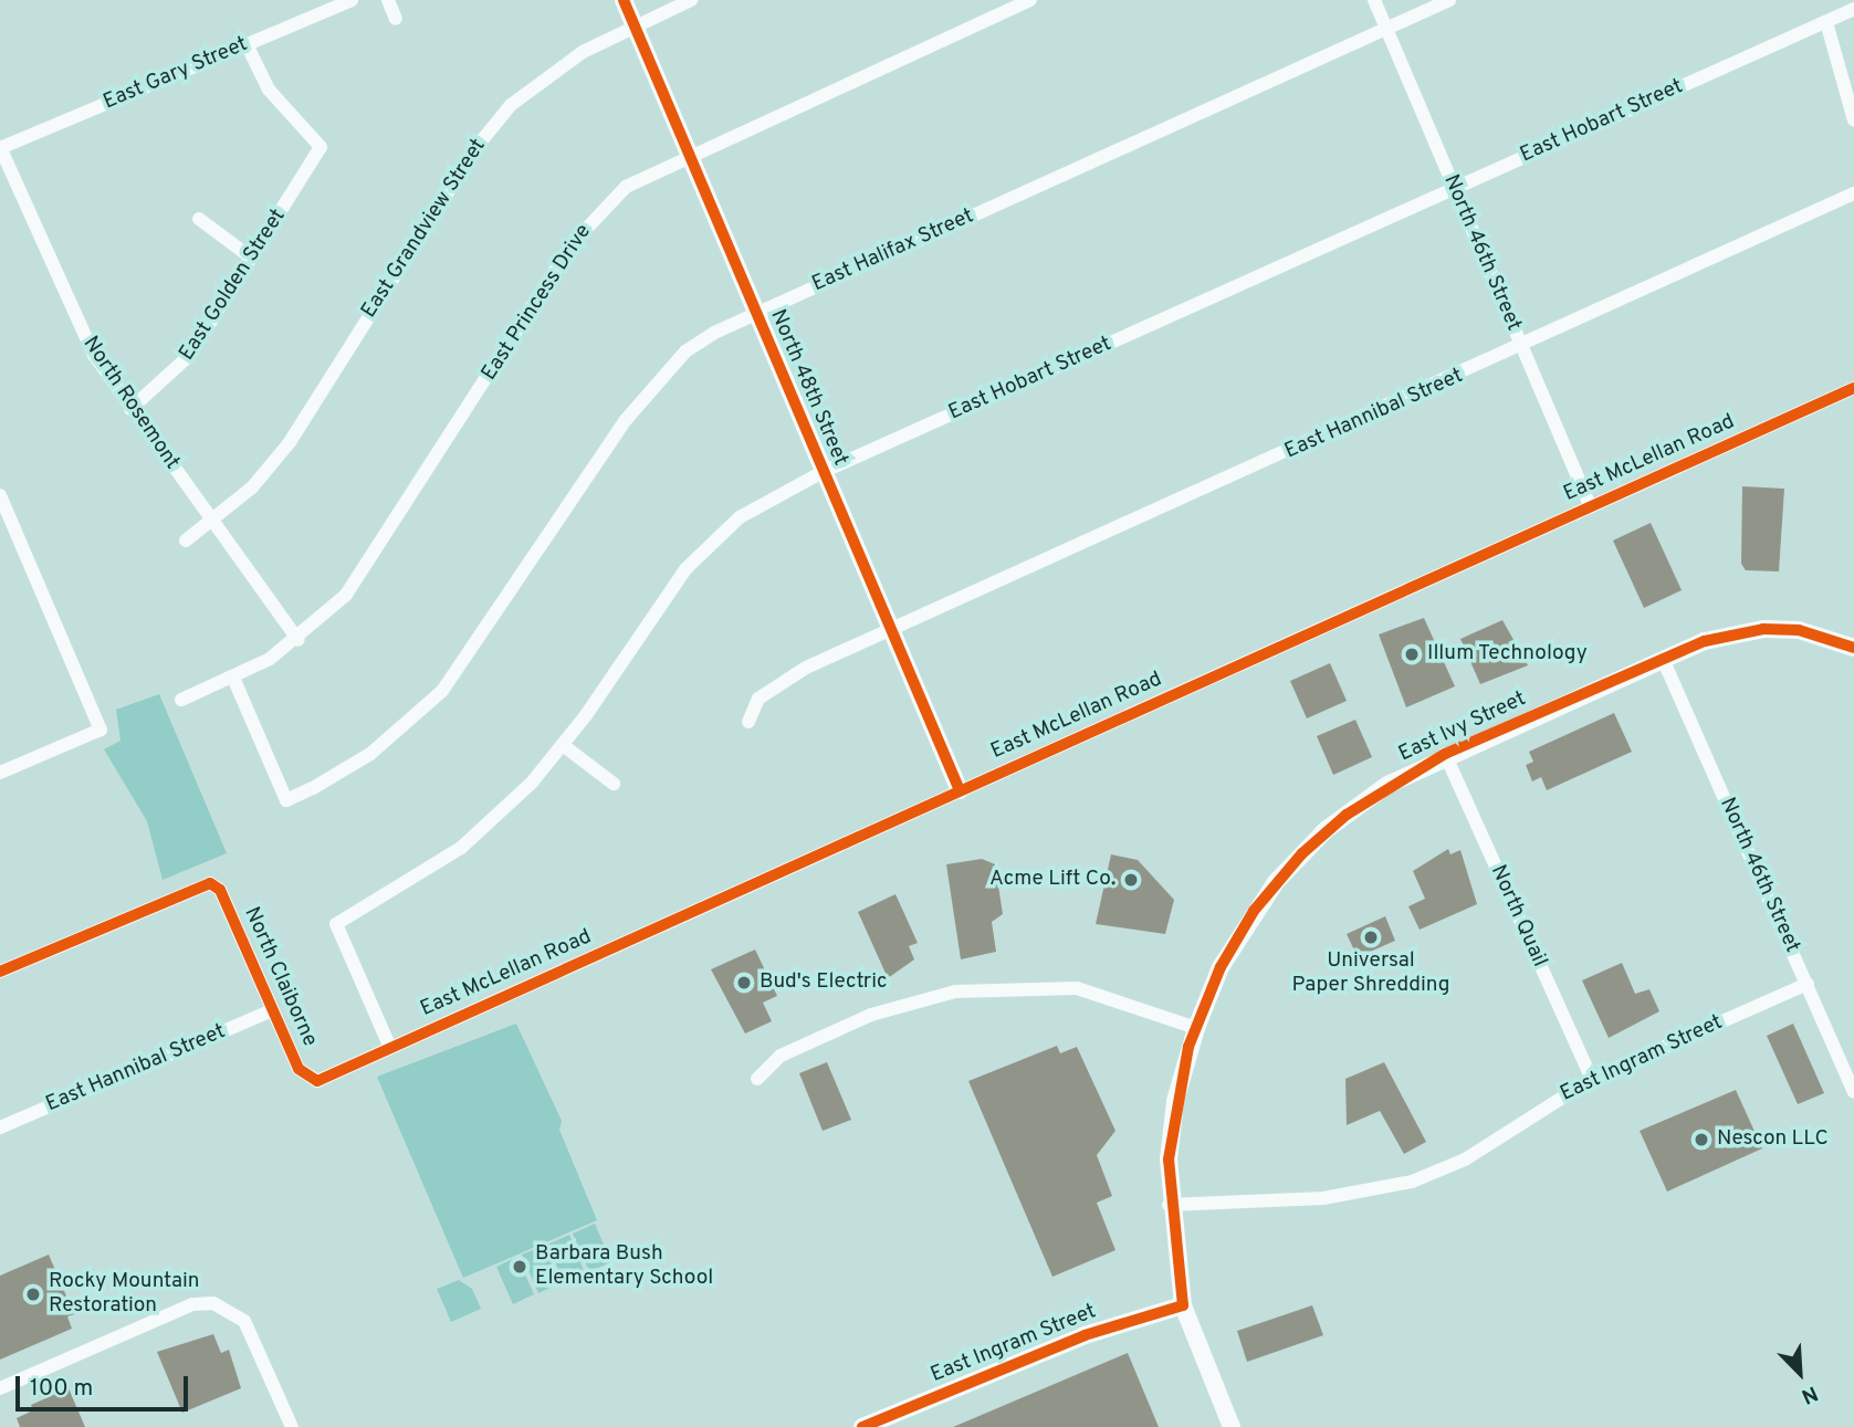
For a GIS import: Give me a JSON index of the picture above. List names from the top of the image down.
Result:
{
  "streets": {
    "street": [
      "East Gary Street",
      "East Hobart Street",
      "East Grandview Street",
      "East Halifax Street",
      "North 46th Street",
      "East Golden Street",
      "East Princess Drive",
      "North 48th Street",
      "North Rosemont",
      "East Hannibal Street",
      "East McLellan Road",
      "East Ivy Street",
      "North Quail",
      "North Claiborne",
      "East Ingram Street"
    ]
  },
  "crossings": [
    ["East Gary Street", "East Golden Street"],
    ["East Gary Street", "North Rosemont"],
    ["East Hobart Street", "North 46th Street"],
    ["East Hobart Street", "North 48th Street"],
    ["East Hobart Street", "East McLellan Road"],
    ["East Grandview Street", "North 48th Street"],
    ["East Grandview Street", "North Rosemont"],
    ["East Halifax Street", "North 46th Street"],
    ["East Halifax Street", "East Princess Drive"],
    ["East Halifax Street", "North 48th Street"],
    ["North 46th Street", "East Hannibal Street"],
    ["North 46th Street", "East McLellan Road"],
    ["North 46th Street", "East Ivy Street"],
    ["North 46th Street", "East Ingram Street"],
    ["East Golden Street", "North Rosemont"],
    ["East Princess Drive", "North 48th Street"],
    ["East Princess Drive", "North Rosemont"],
    ["North 48th Street", "East Hannibal Street"],
    ["North 48th Street", "East McLellan Road"],
    ["East Hannibal Street", "North Claiborne"],
    ["East McLellan Road", "North Claiborne"],
    ["East Ivy Street", "North Quail"],
    ["North Quail", "East Ingram Street"]
  ],
  "places": [
    "Illum Technology",
    "Acme Lift Co.",
    "Universal Paper Shredding",
    "Bud's Electric",
    "Nescon LLC",
    "Barbara Bush Elementary School",
    "Rocky Mountain Restoration"
  ],
  "scale_bar": "100 m",
  "north": "bottom right"
}
